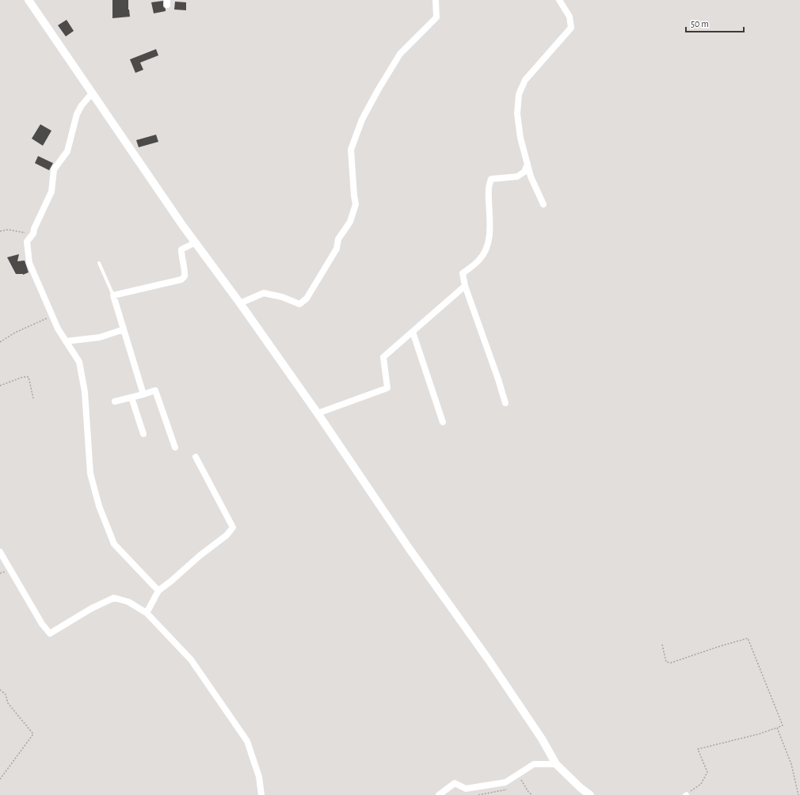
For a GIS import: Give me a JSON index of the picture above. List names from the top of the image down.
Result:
{
  "scale_bar": "50 m"
}
